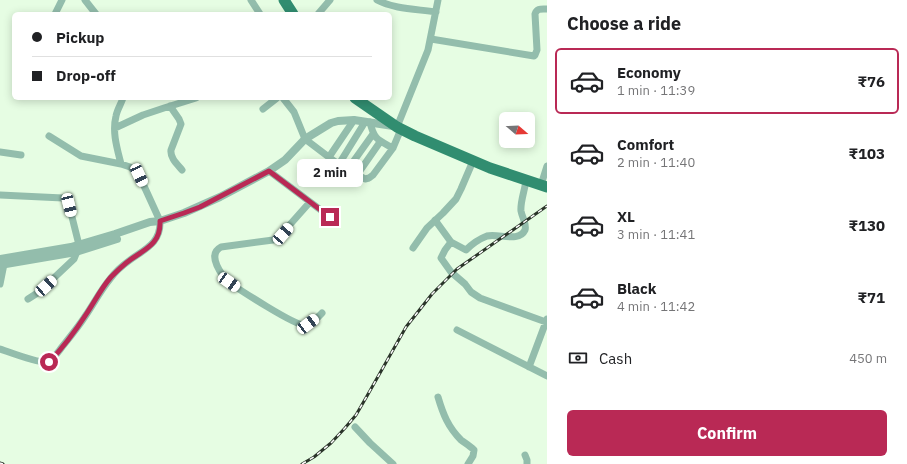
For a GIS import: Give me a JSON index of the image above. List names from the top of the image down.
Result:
{
  "north": "right",
  "page": {
    "heading": "Choose a ride",
    "banner": ["Pickup", "Drop-off"],
    "list": [
      {
        "name": "Economy",
        "note": "1 min · 11:39",
        "value": "₹76"
      },
      {
        "name": "Comfort",
        "note": "2 min · 11:40",
        "value": "₹103"
      },
      {
        "name": "XL",
        "note": "3 min · 11:41",
        "value": "₹130"
      },
      {
        "name": "Black",
        "note": "4 min · 11:42",
        "value": "₹71"
      }
    ],
    "bubble": "2 min",
    "pay": ["Cash", "450 m"],
    "buttons": "Confirm"
  }
}
